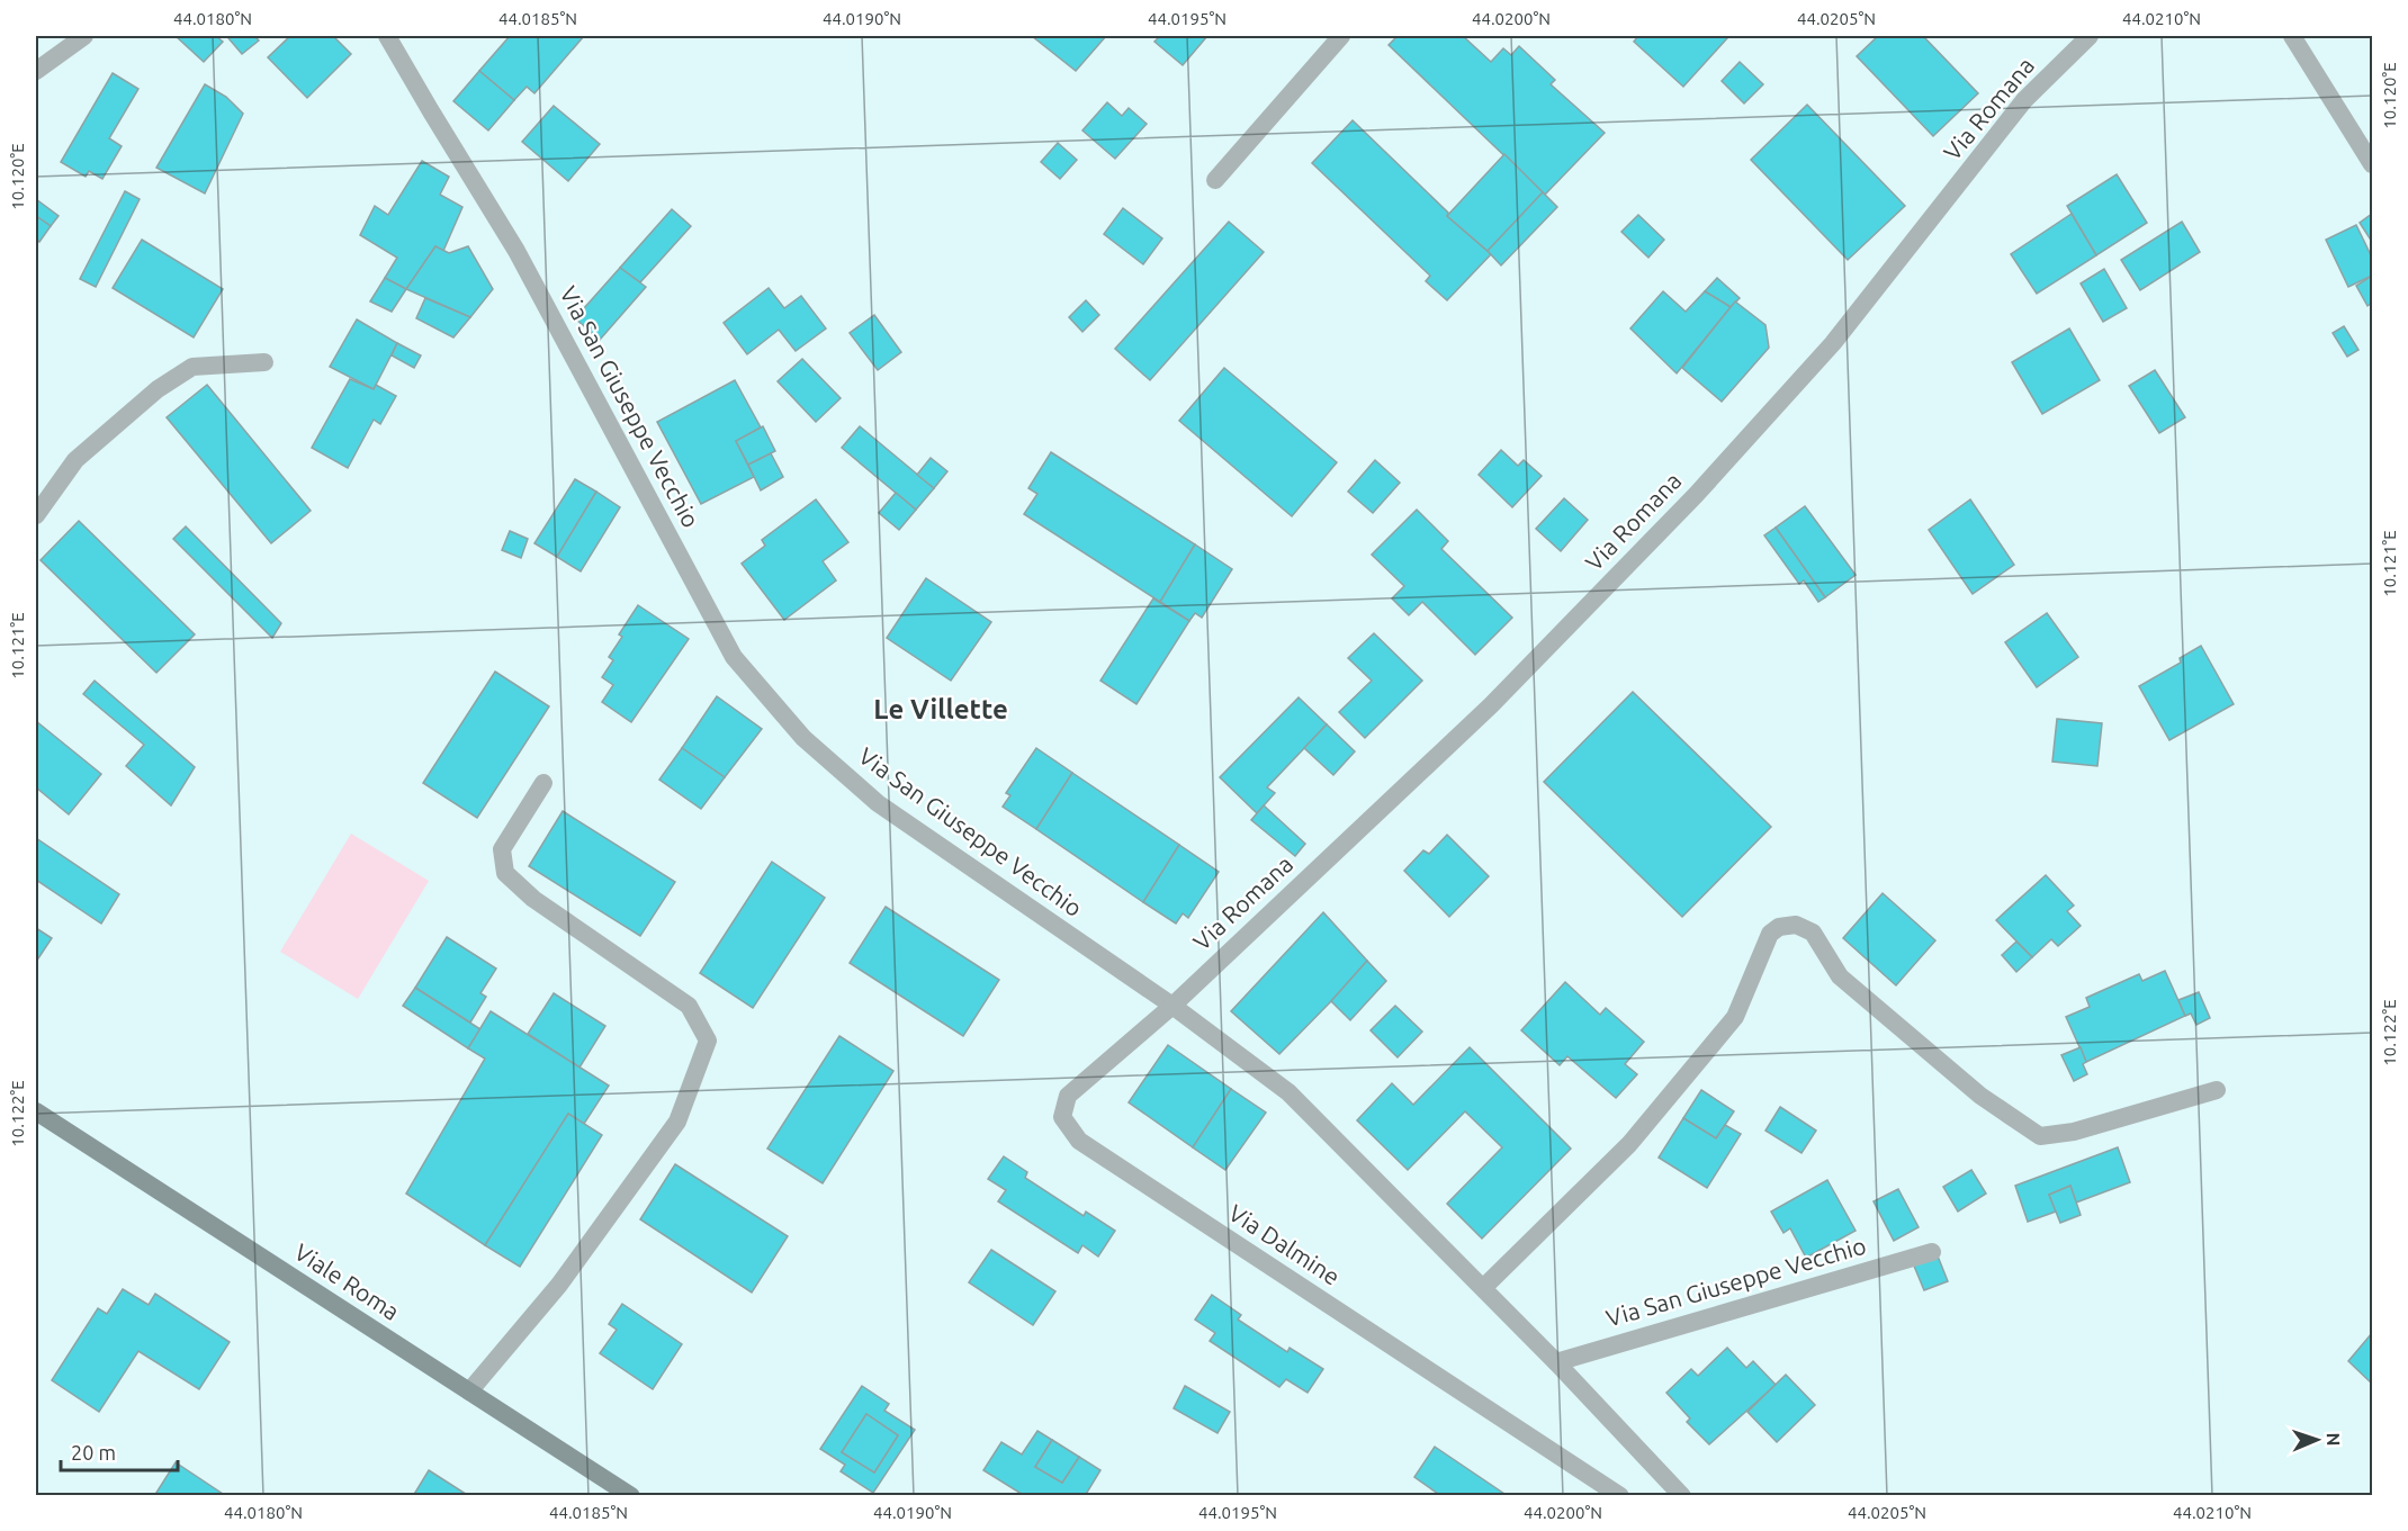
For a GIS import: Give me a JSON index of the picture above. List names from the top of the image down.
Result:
{
  "streets": {
    "main road": ["Viale Roma"],
    "street": ["Via Romana", "Via San Giuseppe Vecchio", "Via Dalmine"]
  },
  "crossings": [
    ["Via Romana", "Via San Giuseppe Vecchio"],
    ["Via Romana", "Via Dalmine"],
    ["Via San Giuseppe Vecchio", "Via Dalmine"]
  ],
  "districts": ["Le Villette"],
  "scale_bar": "20 m",
  "north": "right",
  "coordinates": [
    "44.0180°N",
    "44.0185°N",
    "44.0190°N",
    "44.0195°N",
    "44.0200°N",
    "44.0205°N",
    "44.0210°N",
    "10.120°E",
    "10.121°E",
    "10.122°E"
  ]
}
